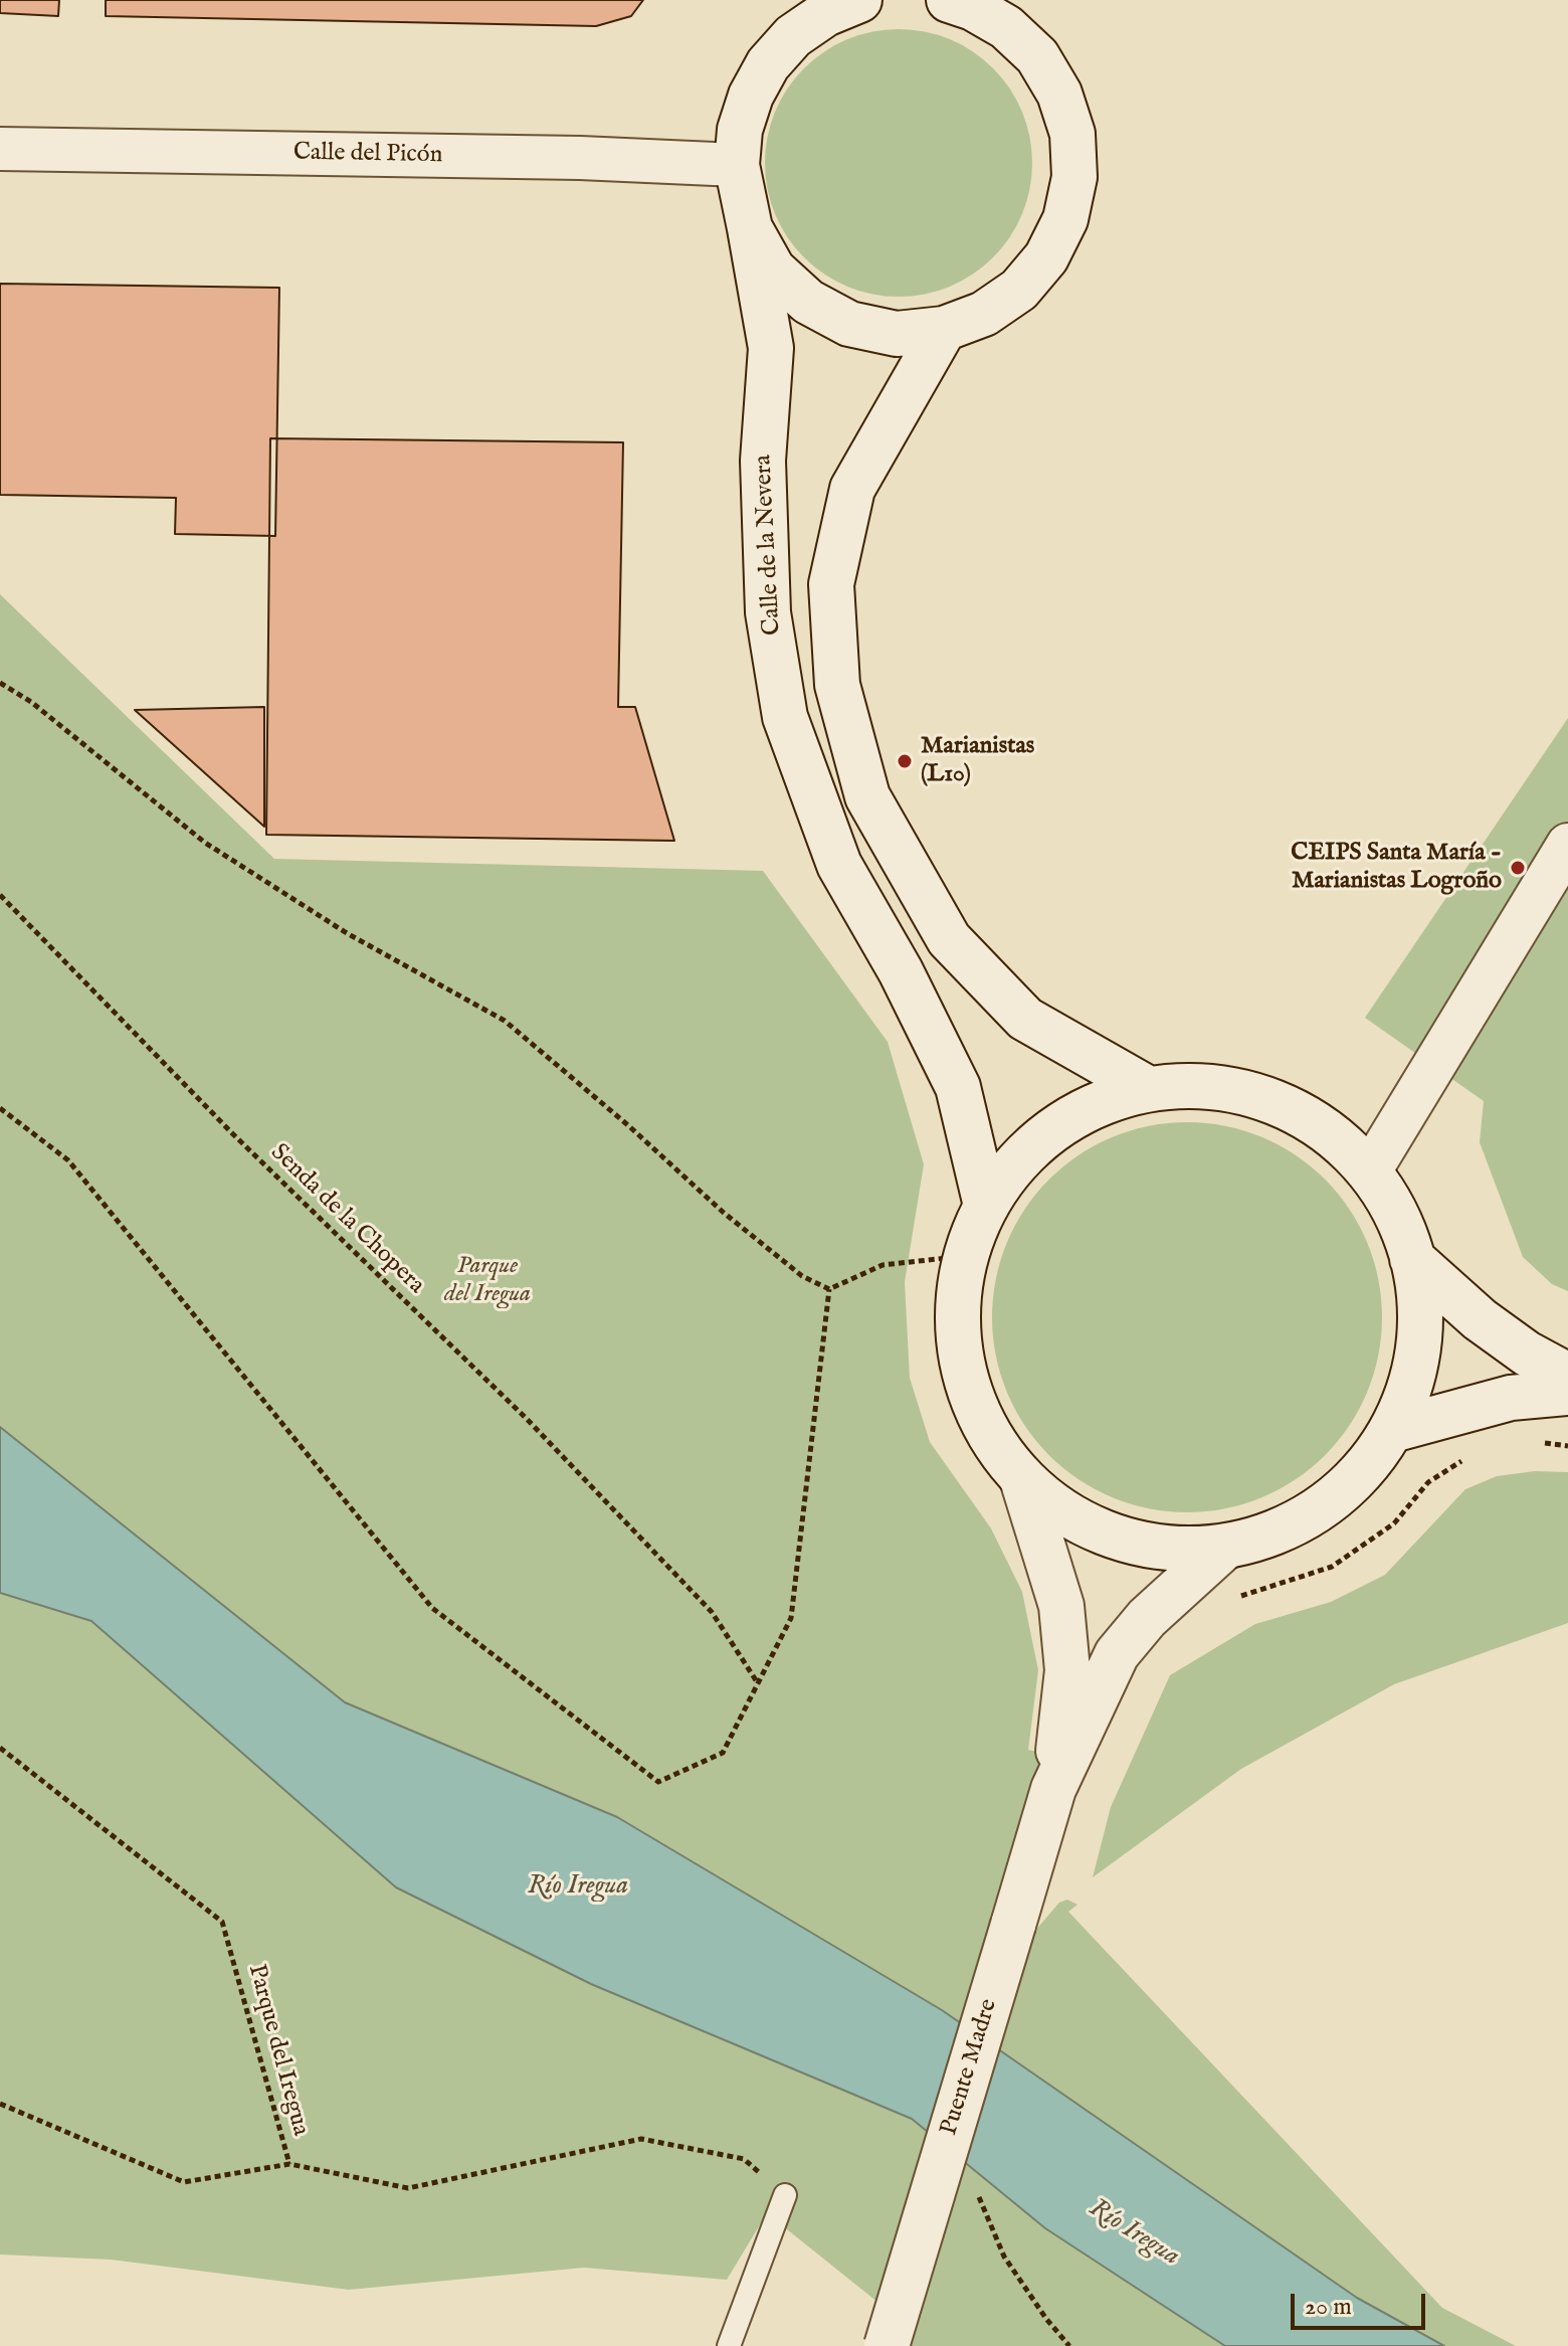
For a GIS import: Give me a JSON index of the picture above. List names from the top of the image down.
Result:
{
  "streets": {
    "main road": ["Calle de la Nevera", "Puente Madre"],
    "street": ["Calle del Picón"],
    "path": ["Senda de la Chopera", "Parque del Iregua"]
  },
  "crossings": [
    ["Calle del Picón", "Calle de la Nevera"]
  ],
  "water": ["Río Iregua"],
  "parks": ["Parque del Iregua"],
  "places": ["Marianistas (L10)", "CEIPS Santa María - Marianistas Logroño"],
  "scale_bar": "20 m"
}
